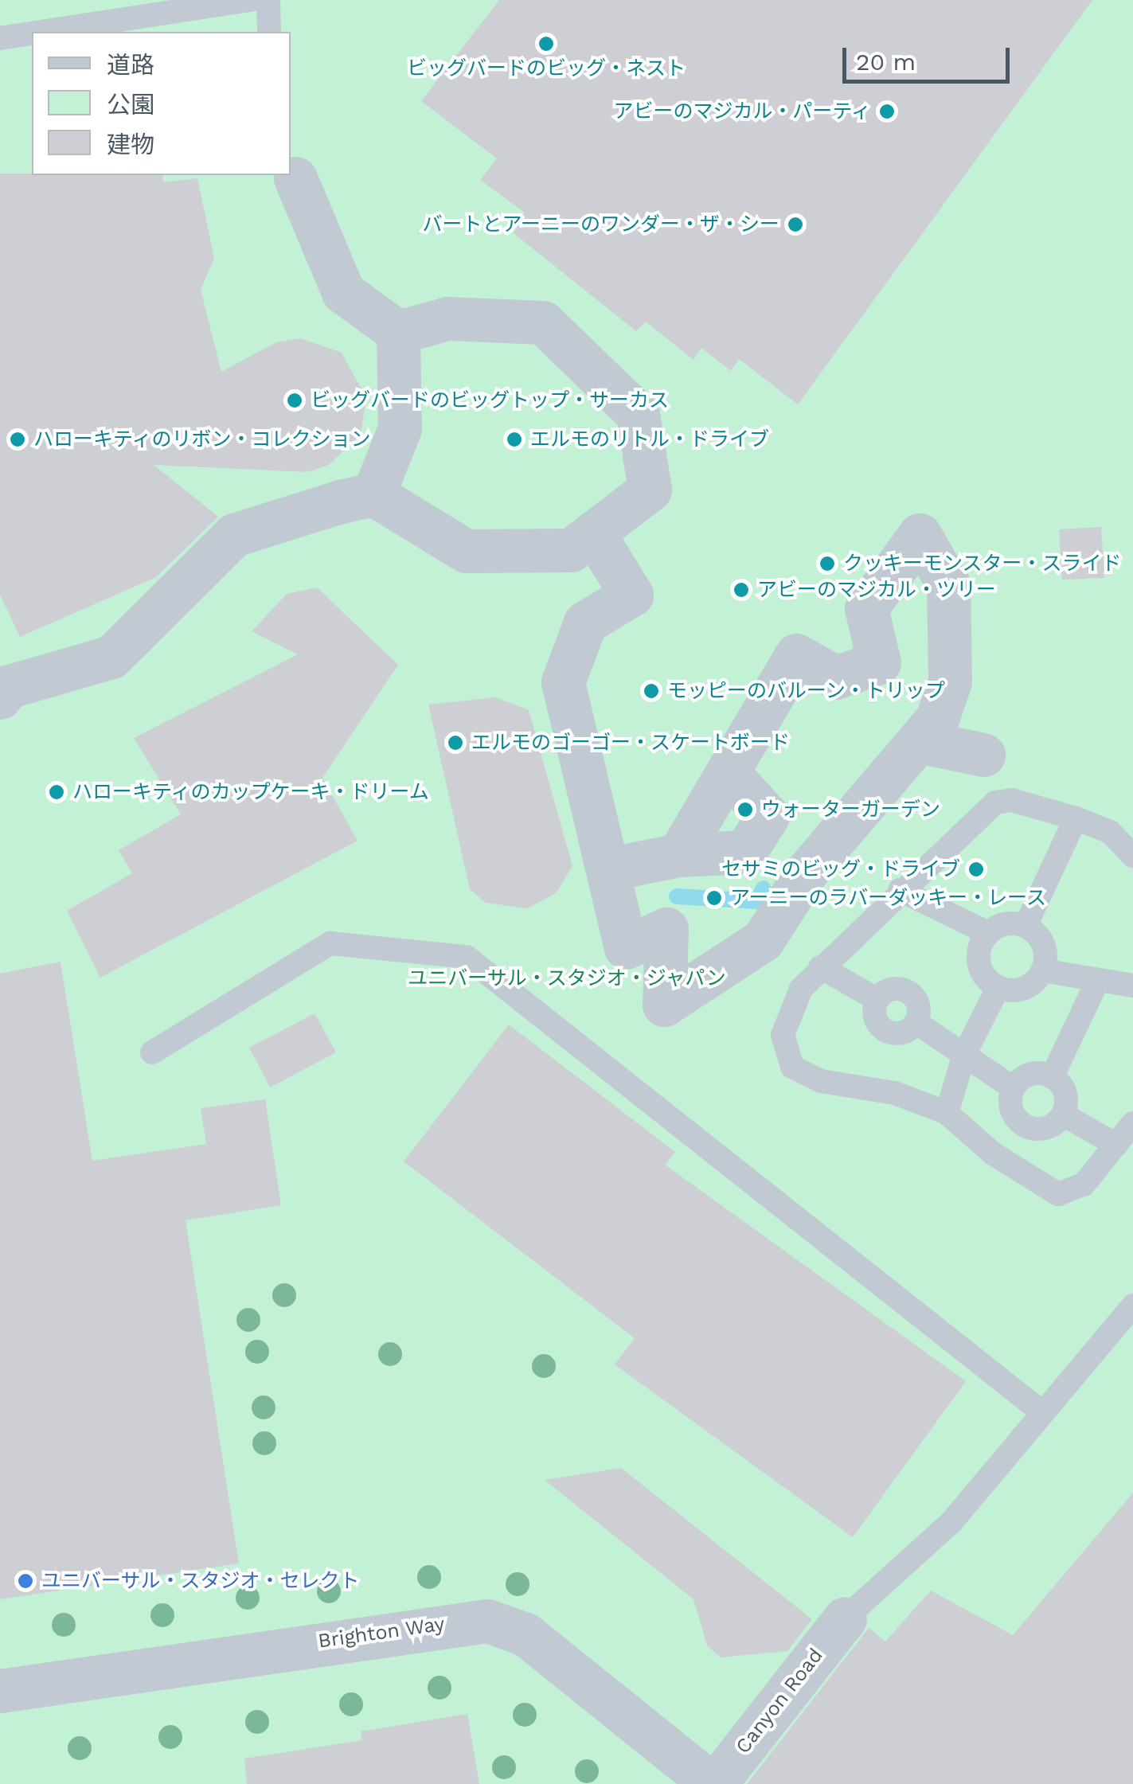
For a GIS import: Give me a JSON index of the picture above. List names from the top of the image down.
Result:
{
  "streets": {
    "street": ["Brighton Way", "Canyon Road"]
  },
  "crossings": [
    ["Brighton Way", "Canyon Road"]
  ],
  "parks": ["ユニバーサル・スタジオ・ジャパン"],
  "places": [
    "ビッグバードのビッグ・ネスト",
    "アビーのマジカル・パーティ",
    "バートとアーニーのワンダー・ザ・シー",
    "ビッグバードのビッグトップ・サーカス",
    "ハローキティのリボン・コレクション",
    "エルモのリトル・ドライブ",
    "クッキーモンスター・スライド",
    "アビーのマジカル・ツリー",
    "モッピーのバルーン・トリップ",
    "エルモのゴーゴー・スケートボード",
    "ハローキティのカップケーキ・ドリーム",
    "ウォーターガーデン",
    "セサミのビッグ・ドライブ",
    "アーニーのラバーダッキー・レース",
    "ユニバーサル・スタジオ・セレクト"
  ],
  "legend": ["道路", "公園", "建物"],
  "scale_bar": "20 m"
}
